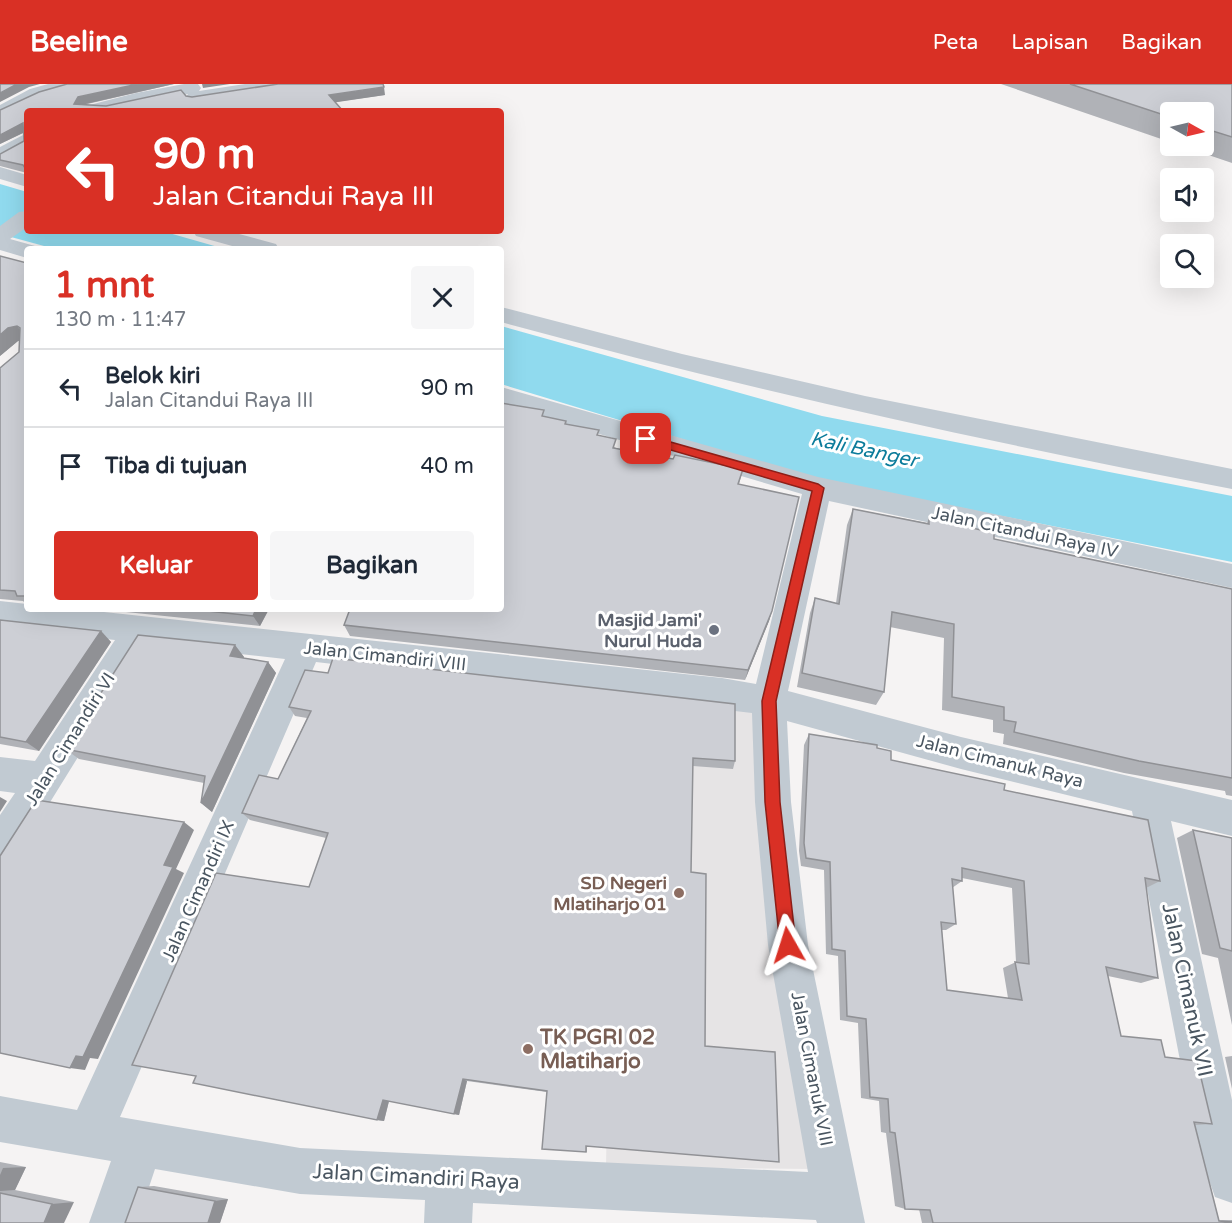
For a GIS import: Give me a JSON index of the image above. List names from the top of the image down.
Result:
{
  "streets": {
    "street": [
      "Jalan Citandui Raya IV",
      "Jalan Cimandiri VIII",
      "Jalan Cimandiri VI",
      "Jalan Cimanuk Raya",
      "Jalan Cimandiri IX",
      "Jalan Cimanuk VII",
      "Jalan Cimanuk VIII",
      "Jalan Cimandiri Raya"
    ]
  },
  "crossings": [
    ["Jalan Citandui Raya IV", "Jalan Cimanuk VIII"],
    ["Jalan Cimandiri VIII", "Jalan Cimandiri VI"],
    ["Jalan Cimandiri VIII", "Jalan Cimanuk Raya"],
    ["Jalan Cimandiri VIII", "Jalan Cimandiri IX"],
    ["Jalan Cimandiri VIII", "Jalan Cimanuk VIII"],
    ["Jalan Cimanuk Raya", "Jalan Cimanuk VII"],
    ["Jalan Cimanuk Raya", "Jalan Cimanuk VIII"],
    ["Jalan Cimandiri IX", "Jalan Cimandiri Raya"],
    ["Jalan Cimanuk VIII", "Jalan Cimandiri Raya"]
  ],
  "water": ["Kali Banger"],
  "places": ["Masjid Jami' Nurul Huda", "SD Negeri Mlatiharjo 01", "TK PGRI 02 Mlatiharjo"],
  "north": "right",
  "page": {
    "header": "Beeline",
    "nav": ["Peta", "Lapisan", "Bagikan"],
    "turn": ["90 m", "Jalan Citandui Raya III"],
    "heading": ["1 mnt", "130 m · 11:47"],
    "list": [
      {
        "name": "Belok kiri",
        "note": "Jalan Citandui Raya III",
        "value": "90 m"
      },
      {
        "name": "Tiba di tujuan",
        "value": "40 m"
      }
    ],
    "buttons": ["Keluar", "Bagikan"]
  }
}
